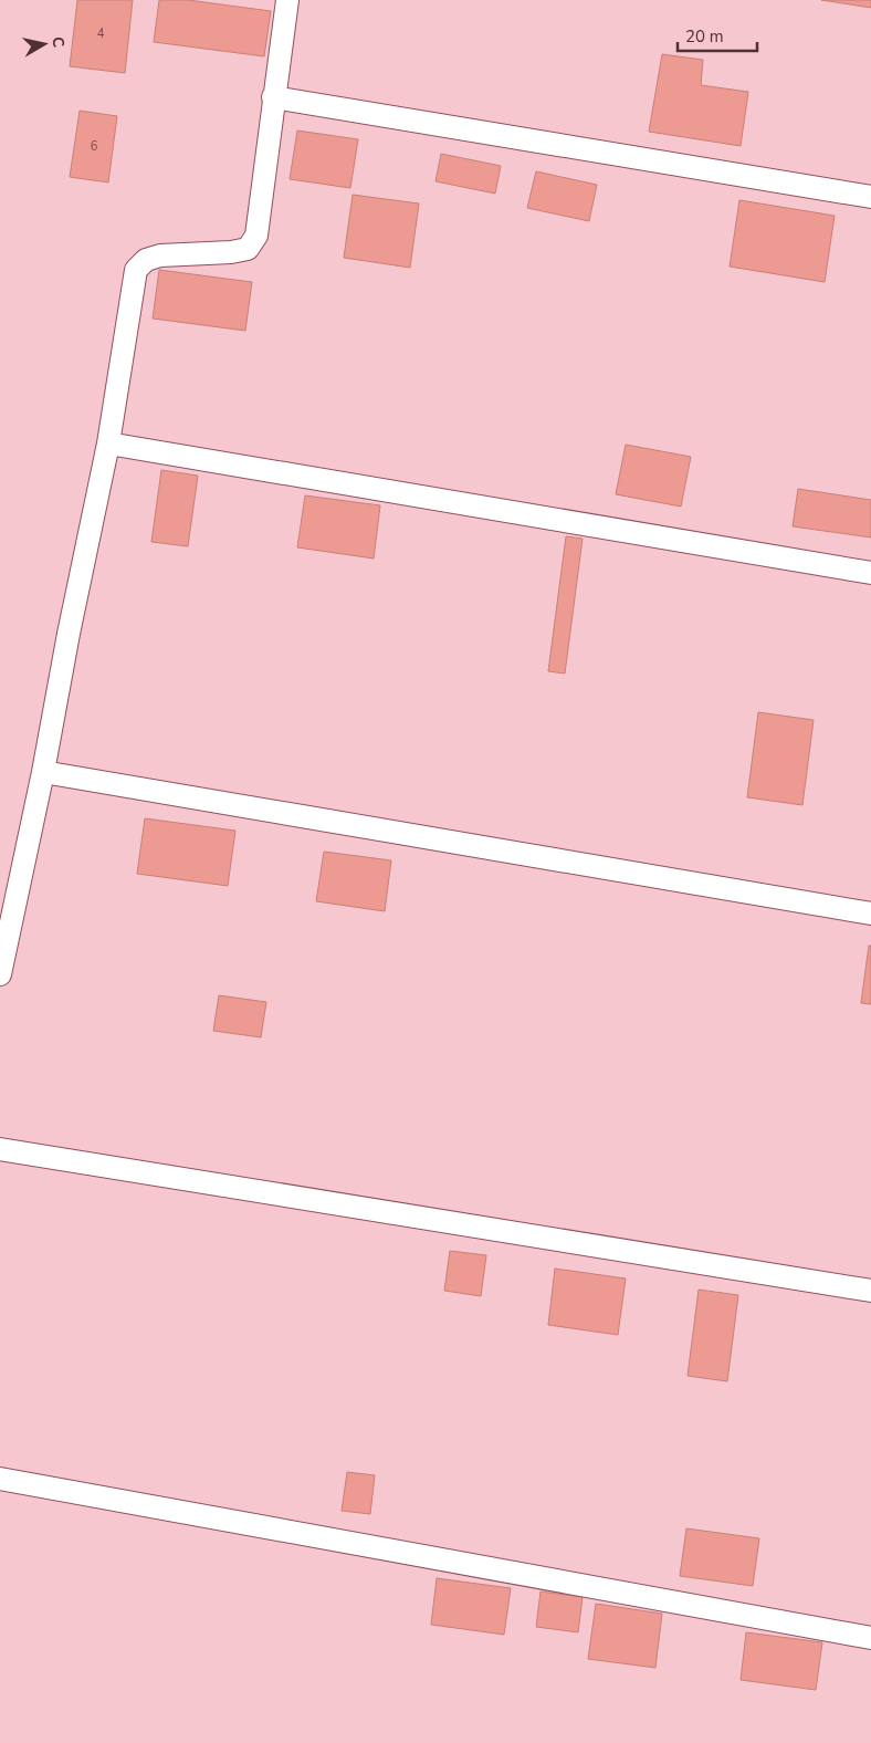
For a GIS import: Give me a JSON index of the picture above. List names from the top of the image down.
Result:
{
  "house_numbers": ["4", "6"],
  "scale_bar": "20 m",
  "north": "right"
}
